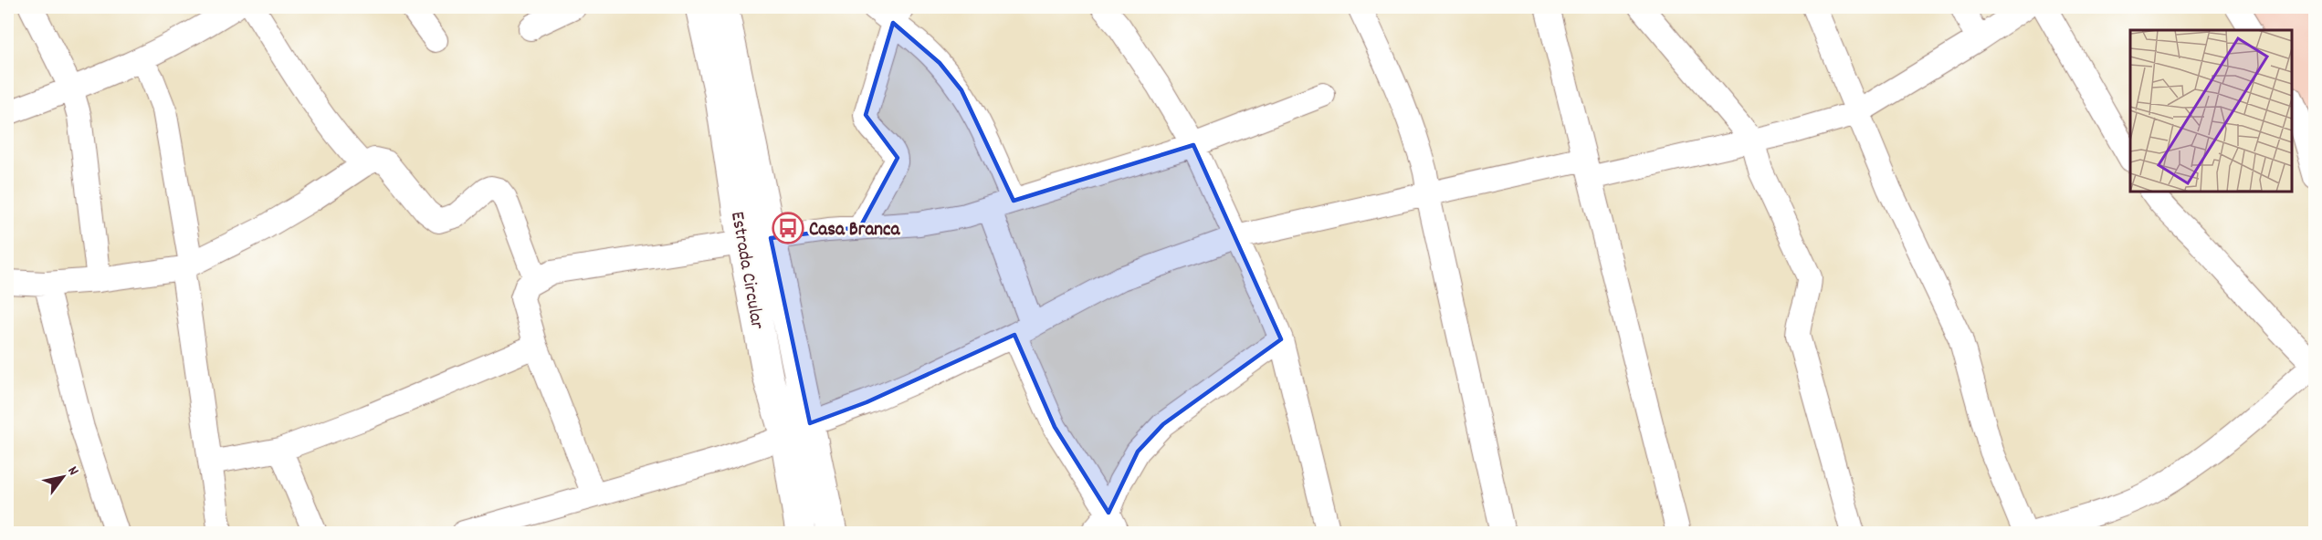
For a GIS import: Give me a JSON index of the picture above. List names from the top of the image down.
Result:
{
  "streets": {
    "main road": ["Estrada Circular"]
  },
  "places": {
    "bus stop": ["Casa Branca"]
  },
  "north": "top right"
}
